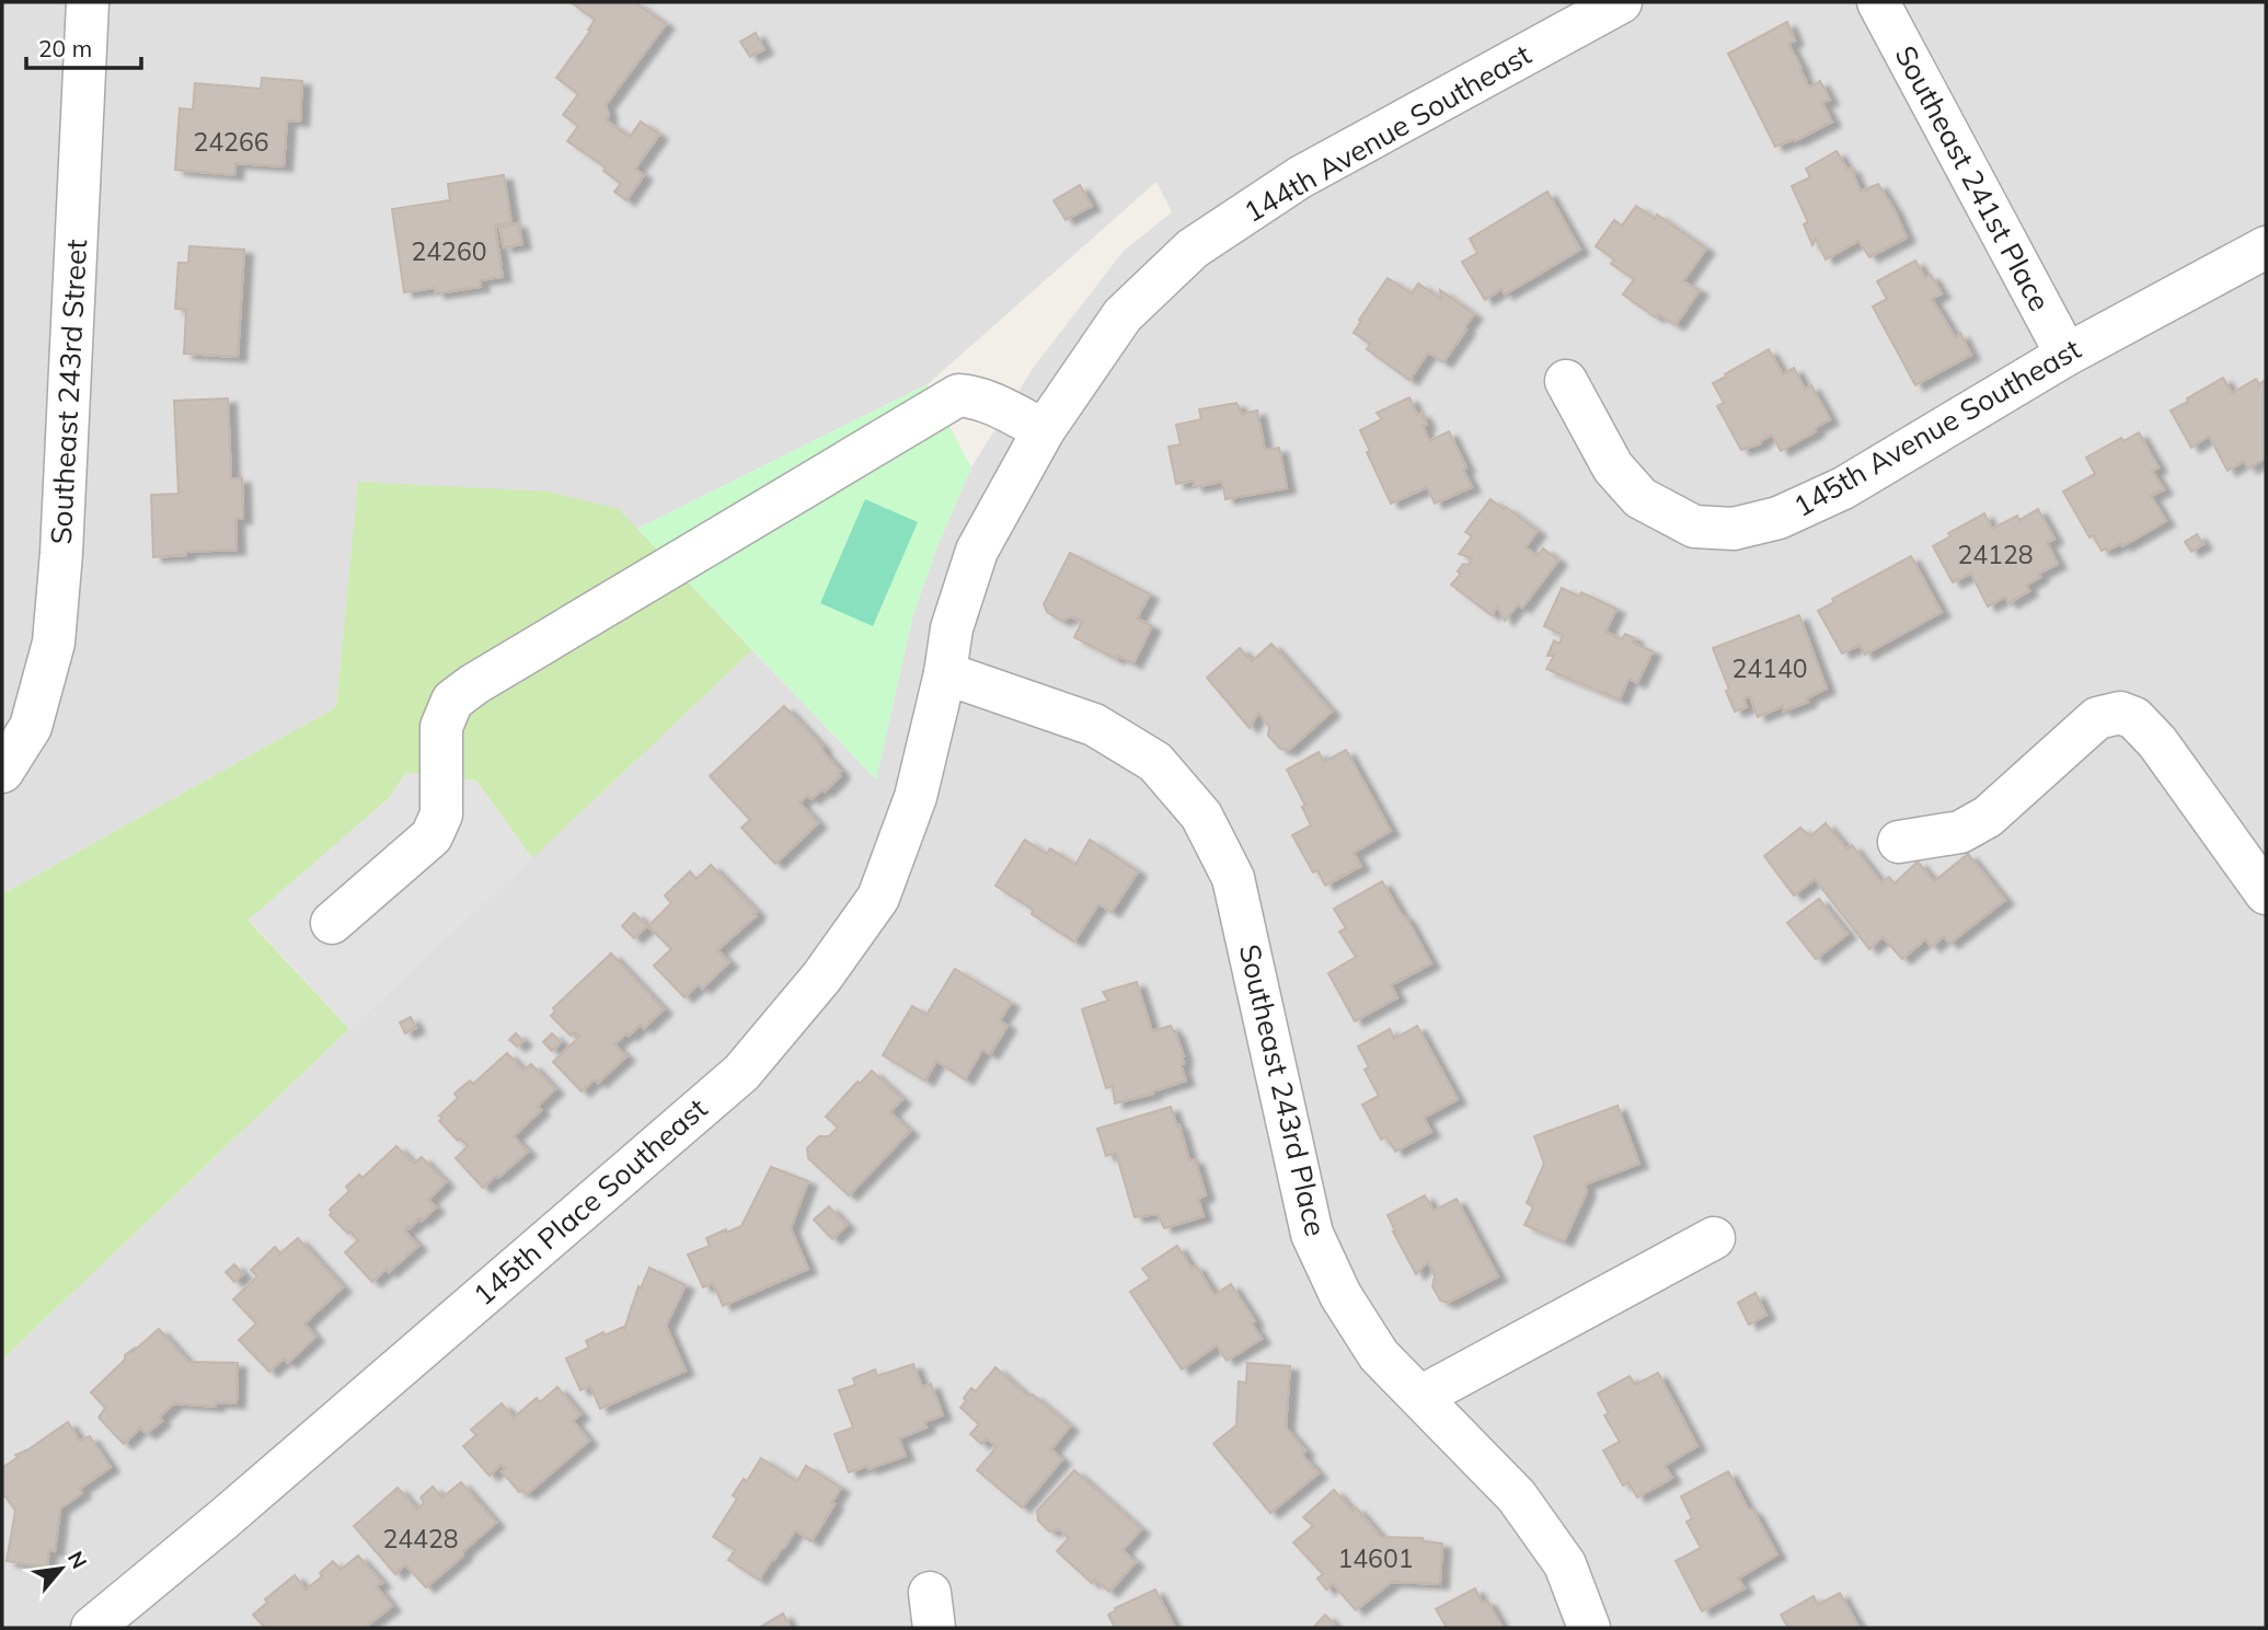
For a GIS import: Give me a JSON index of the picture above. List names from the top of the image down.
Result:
{
  "streets": {
    "street": [
      "144th Avenue Southeast",
      "Southeast 241st Place",
      "Southeast 243rd Street",
      "145th Avenue Southeast",
      "Southeast 243rd Place",
      "145th Place Southeast"
    ]
  },
  "crossings": [
    ["144th Avenue Southeast", "Southeast 243rd Place"],
    ["144th Avenue Southeast", "145th Place Southeast"],
    ["Southeast 241st Place", "145th Avenue Southeast"],
    ["Southeast 243rd Place", "145th Place Southeast"]
  ],
  "house_numbers": [
    "24266",
    "24260",
    "24128",
    "24140",
    "24428",
    "14601"
  ],
  "scale_bar": "20 m",
  "north": "top right"
}
